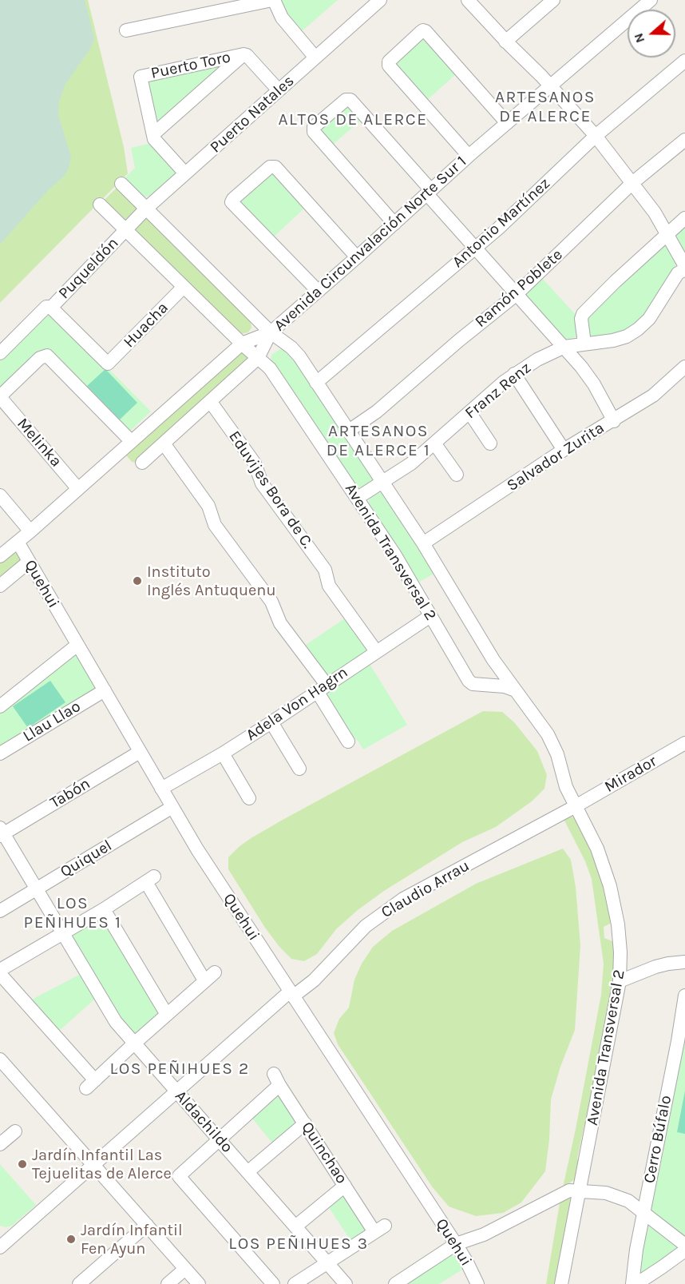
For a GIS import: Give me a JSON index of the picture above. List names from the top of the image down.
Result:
{
  "streets": {
    "street": [
      "Puerto Toro",
      "Puerto Natales",
      "Antonio Martínez",
      "Avenida Circunvalación Norte Sur 1",
      "Puqueldón",
      "Ramón Poblete",
      "Huacha",
      "Franz Renz",
      "Melinka",
      "Salvador Zurita",
      "Eduvijes Bora de C.",
      "Avenida Transversal 2",
      "Quehui",
      "Adela Von Hagrn",
      "Llau Llao",
      "Mirador",
      "Tabón",
      "Quiquel",
      "Claudio Arrau",
      "Aldachildo",
      "Cerro Búfalo",
      "Quinchao"
    ]
  },
  "crossings": [
    ["Puerto Toro", "Puerto Natales"],
    ["Puerto Natales", "Puqueldón"],
    ["Puerto Natales", "Avenida Transversal 2"],
    ["Antonio Martínez", "Avenida Transversal 2"],
    ["Avenida Circunvalación Norte Sur 1", "Melinka"],
    ["Avenida Circunvalación Norte Sur 1", "Avenida Transversal 2"],
    ["Avenida Circunvalación Norte Sur 1", "Quehui"],
    ["Puqueldón", "Huacha"],
    ["Puqueldón", "Avenida Transversal 2"],
    ["Ramón Poblete", "Avenida Transversal 2"],
    ["Huacha", "Avenida Transversal 2"],
    ["Franz Renz", "Avenida Transversal 2"],
    ["Salvador Zurita", "Avenida Transversal 2"],
    ["Eduvijes Bora de C.", "Adela Von Hagrn"],
    ["Avenida Transversal 2", "Adela Von Hagrn"],
    ["Avenida Transversal 2", "Mirador"],
    ["Avenida Transversal 2", "Claudio Arrau"],
    ["Quehui", "Adela Von Hagrn"],
    ["Quehui", "Llau Llao"],
    ["Quehui", "Tabón"],
    ["Quehui", "Quiquel"],
    ["Quehui", "Claudio Arrau"],
    ["Mirador", "Claudio Arrau"],
    ["Tabón", "Aldachildo"],
    ["Quiquel", "Aldachildo"],
    ["Claudio Arrau", "Aldachildo"],
    ["Aldachildo", "Quinchao"]
  ],
  "districts": [
    "ARTESANOS DE ALERCE",
    "ALTOS DE ALERCE",
    "ARTESANOS DE ALERCE 1",
    "LOS PEÑIHUES 1",
    "LOS PEÑIHUES 2",
    "LOS PEÑIHUES 3"
  ],
  "places": ["Instituto Inglés Antuquenu", "Jardín Infantil Las Tejuelitas de Alerce", "Jardín Infantil Fen Ayun"],
  "north": "left"
}
